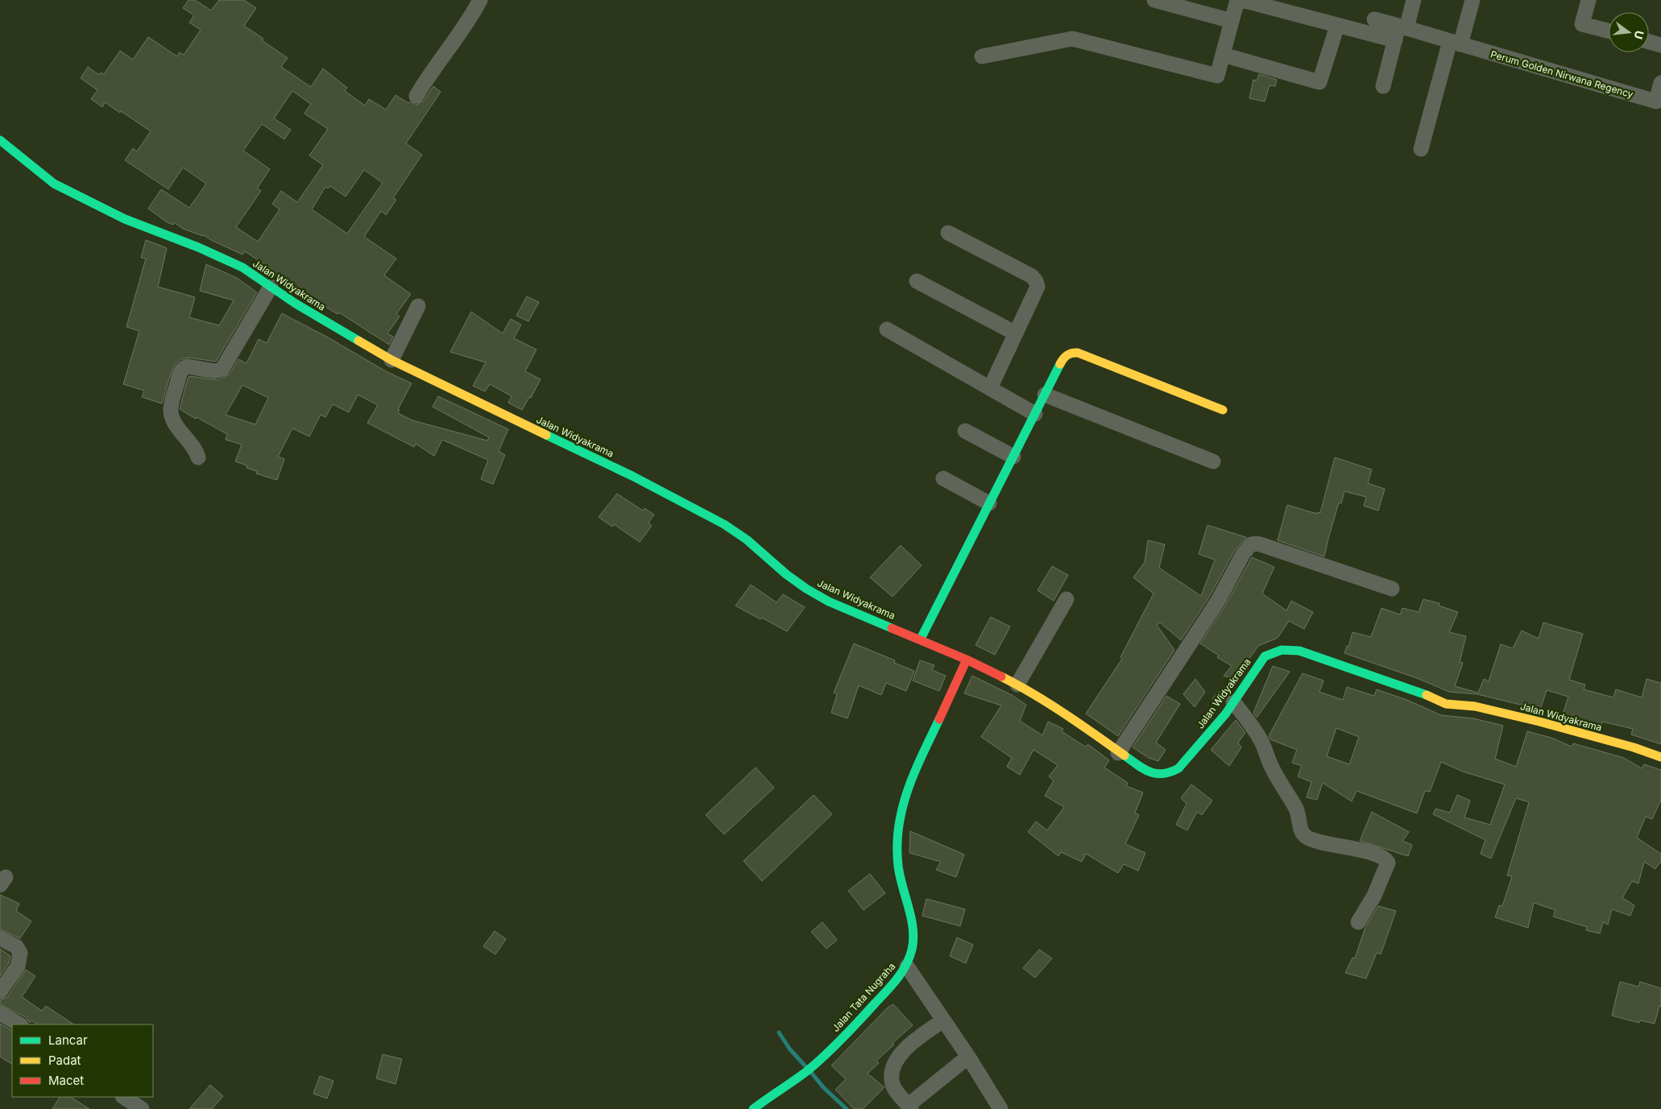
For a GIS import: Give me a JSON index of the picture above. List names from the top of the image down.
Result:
{
  "streets": {
    "street": ["Perum Golden Nirwana Regency", "Jalan Widyakrama", "Jalan Tata Nugraha"]
  },
  "crossings": [
    ["Jalan Widyakrama", "Jalan Tata Nugraha"]
  ],
  "legend": ["Lancar", "Padat", "Macet"],
  "north": "right"
}
